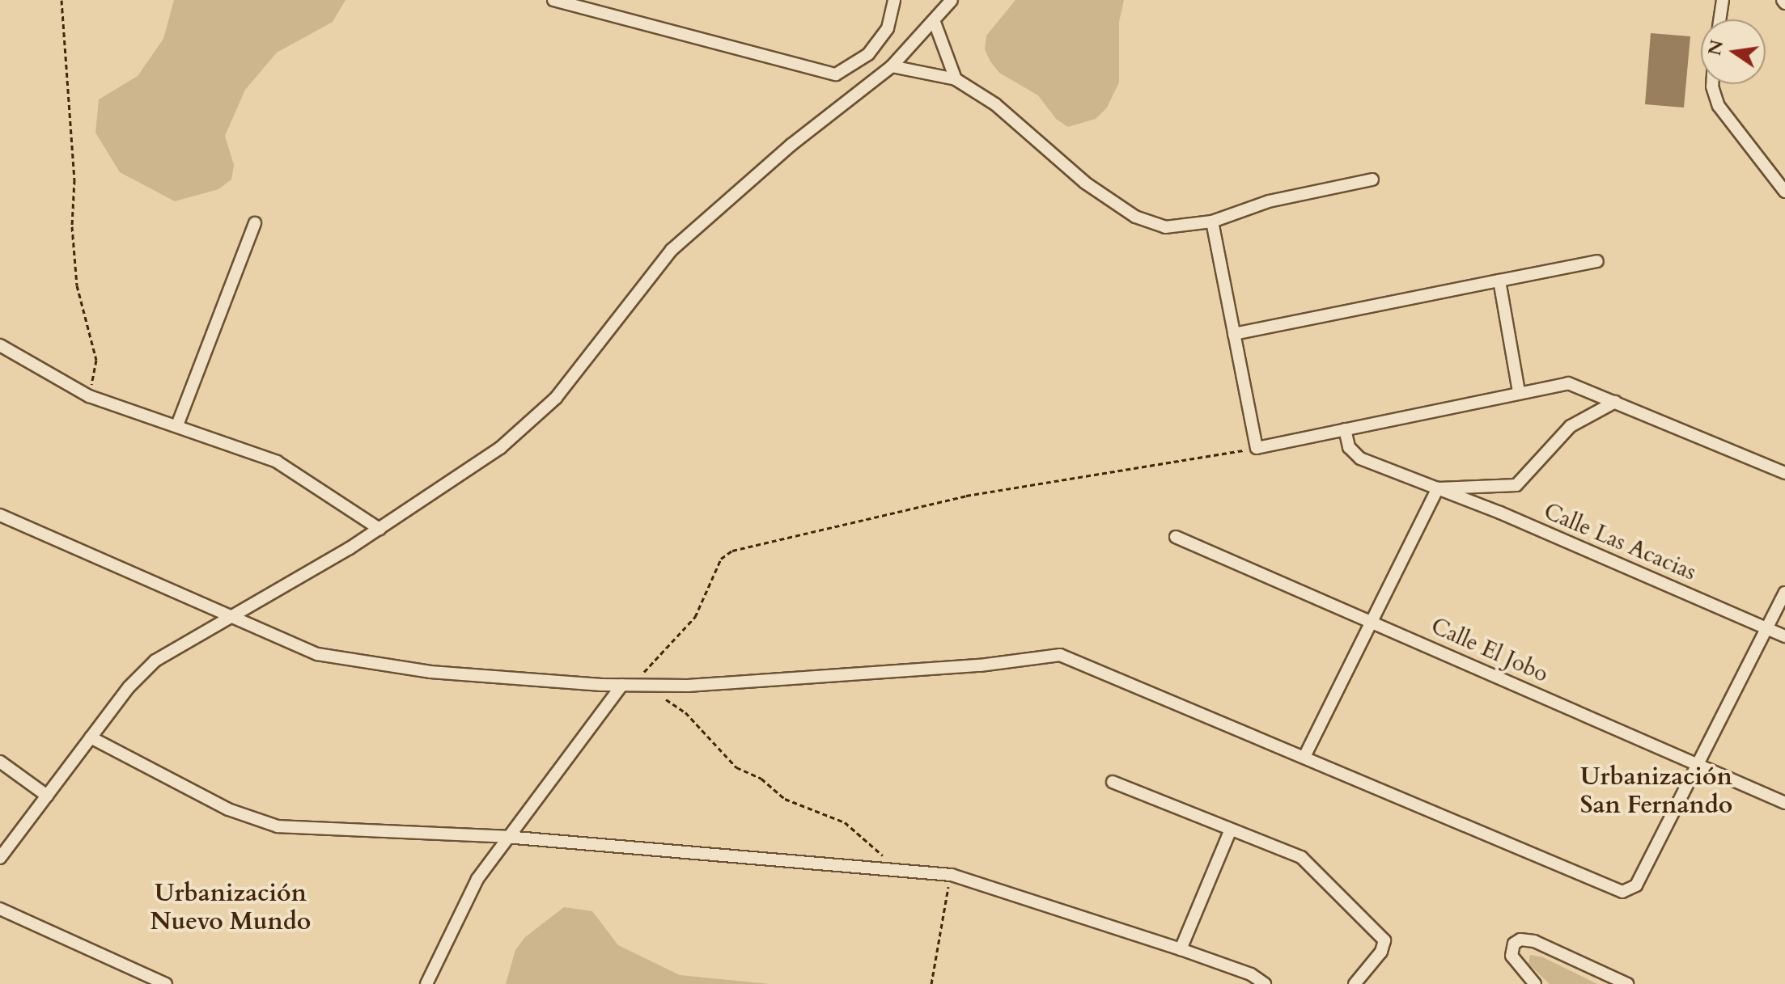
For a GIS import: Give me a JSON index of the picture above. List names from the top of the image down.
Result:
{
  "streets": {
    "street": ["Calle Las Acacias", "Calle El Jobo"]
  },
  "districts": ["Urbanización San Fernando", "Urbanización Nuevo Mundo"],
  "north": "left"
}
